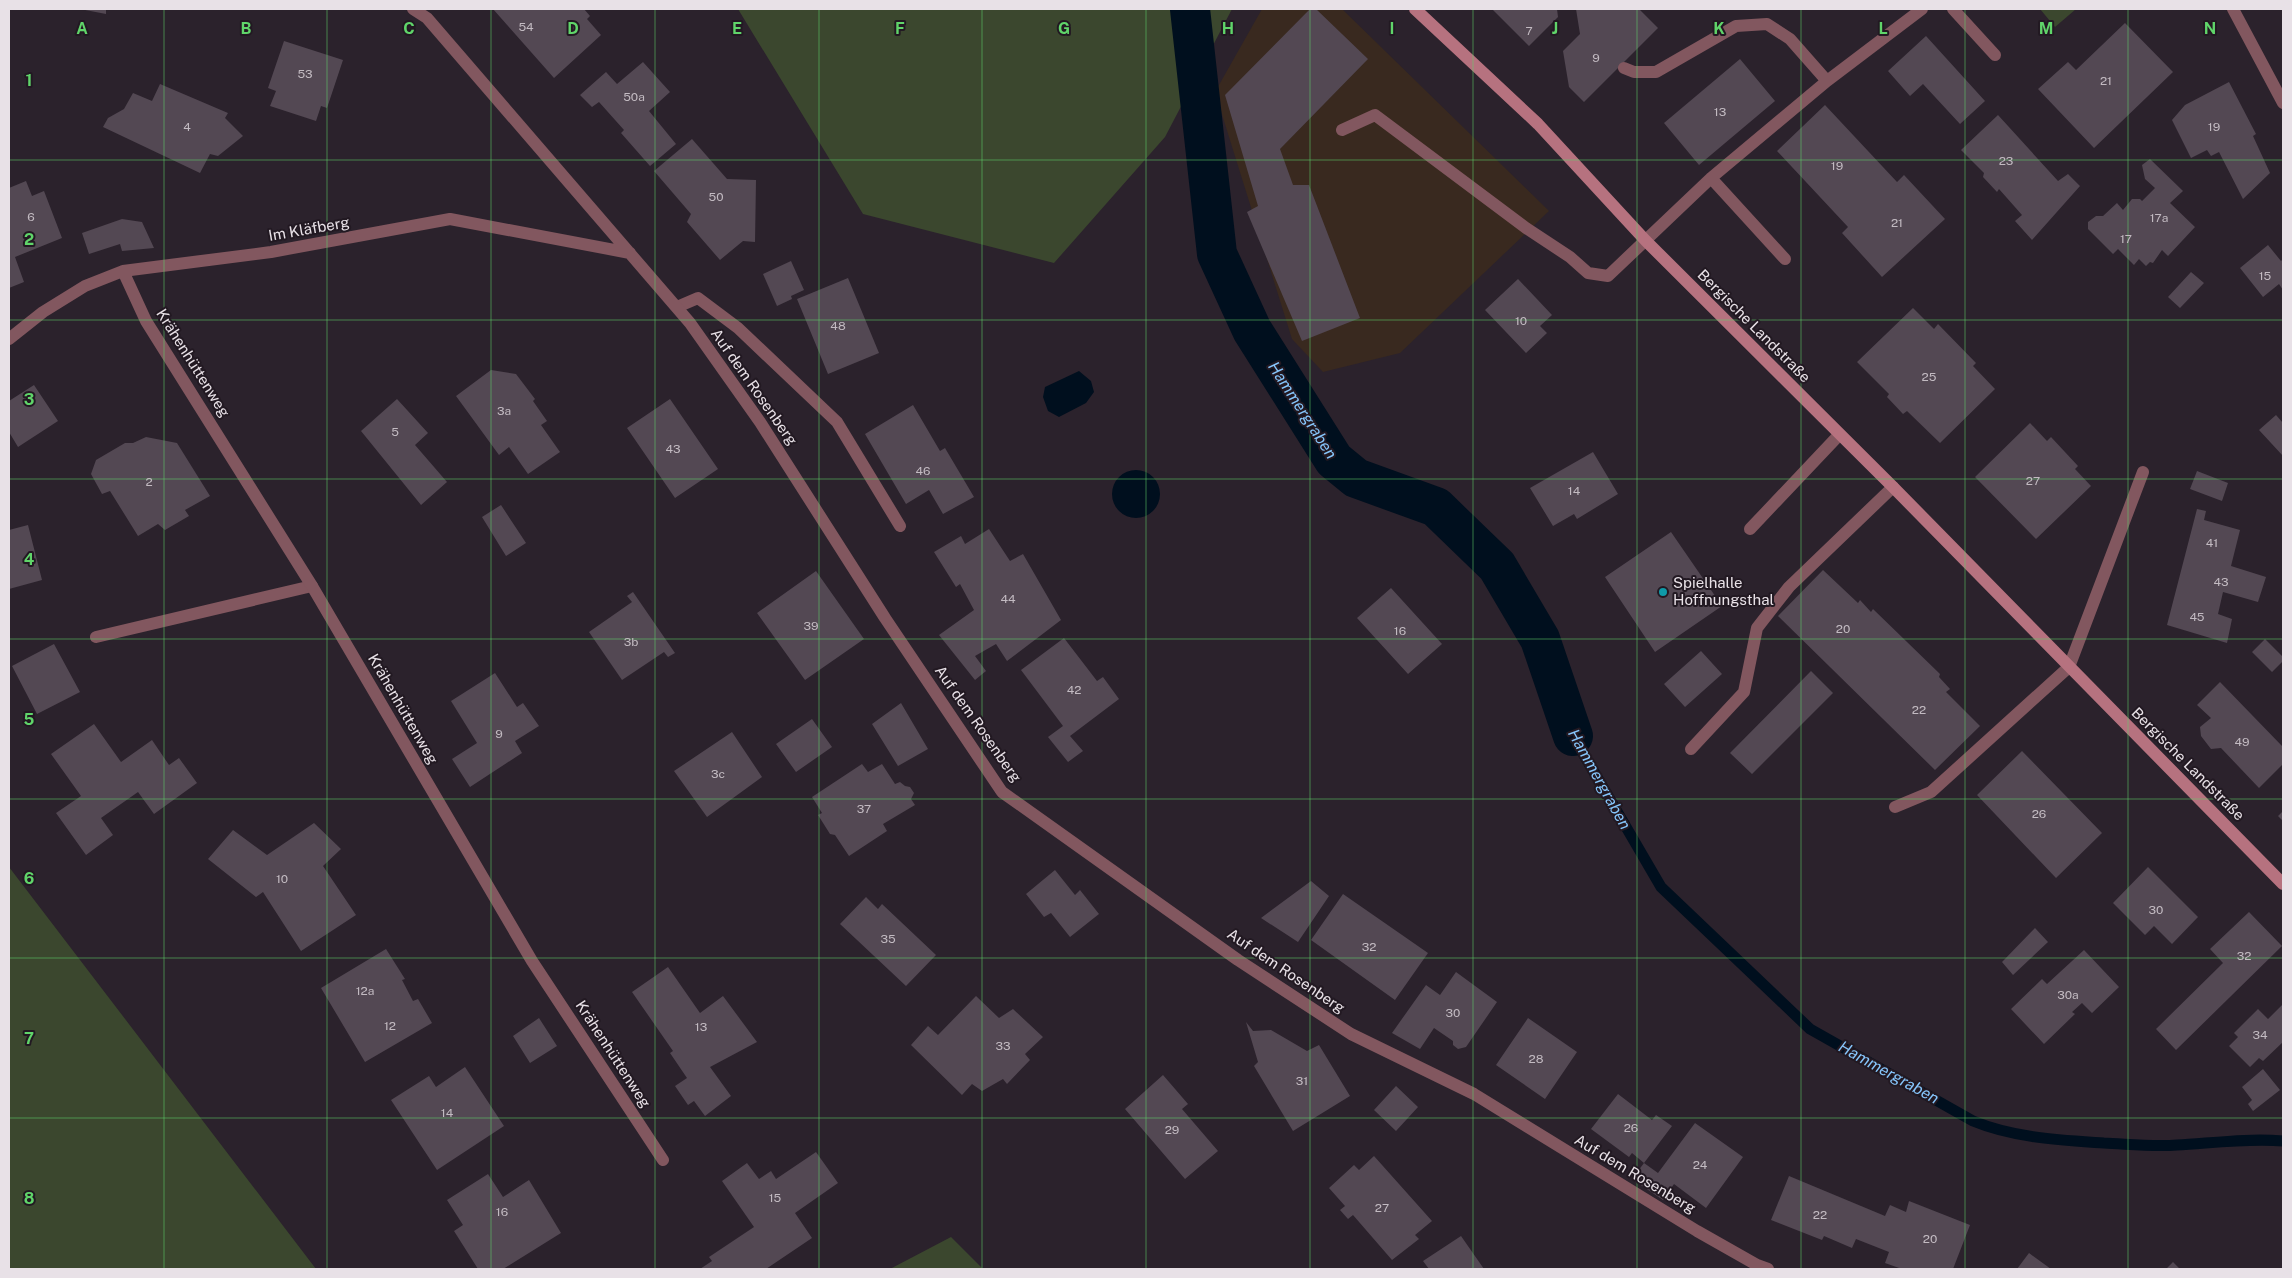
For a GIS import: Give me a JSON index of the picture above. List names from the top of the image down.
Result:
{
  "streets": {
    "main road": ["Bergische Landstraße"],
    "street": ["Im Kläfberg", "Krähenhüttenweg", "Auf dem Rosenberg"]
  },
  "crossings": [
    ["Im Kläfberg", "Krähenhüttenweg"],
    ["Im Kläfberg", "Auf dem Rosenberg"]
  ],
  "water": ["Hammergraben"],
  "places": ["Spielhalle Hoffnungsthal"],
  "house_numbers": [
    "54",
    "7",
    "9",
    "53",
    "21",
    "50a",
    "13",
    "4",
    "19",
    "23",
    "19",
    "50",
    "6",
    "17a",
    "21",
    "17",
    "15",
    "10",
    "48",
    "25",
    "3a",
    "5",
    "43",
    "46",
    "27",
    "2",
    "14",
    "41",
    "43",
    "44",
    "45",
    "39",
    "20",
    "16",
    "3b",
    "42",
    "22",
    "9",
    "49",
    "3c",
    "37",
    "26",
    "10",
    "30",
    "35",
    "32",
    "32",
    "12a",
    "30a",
    "30",
    "12",
    "13",
    "34",
    "33",
    "28",
    "31",
    "14",
    "26",
    "29",
    "24",
    "15",
    "27",
    "16",
    "22",
    "20"
  ],
  "grid": {
    "columns": [
      "A",
      "B",
      "C",
      "D",
      "E",
      "F",
      "G",
      "H",
      "I",
      "J",
      "K",
      "L",
      "M",
      "N"
    ],
    "rows": [
      "1",
      "2",
      "3",
      "4",
      "5",
      "6",
      "7",
      "8"
    ]
  }
}
